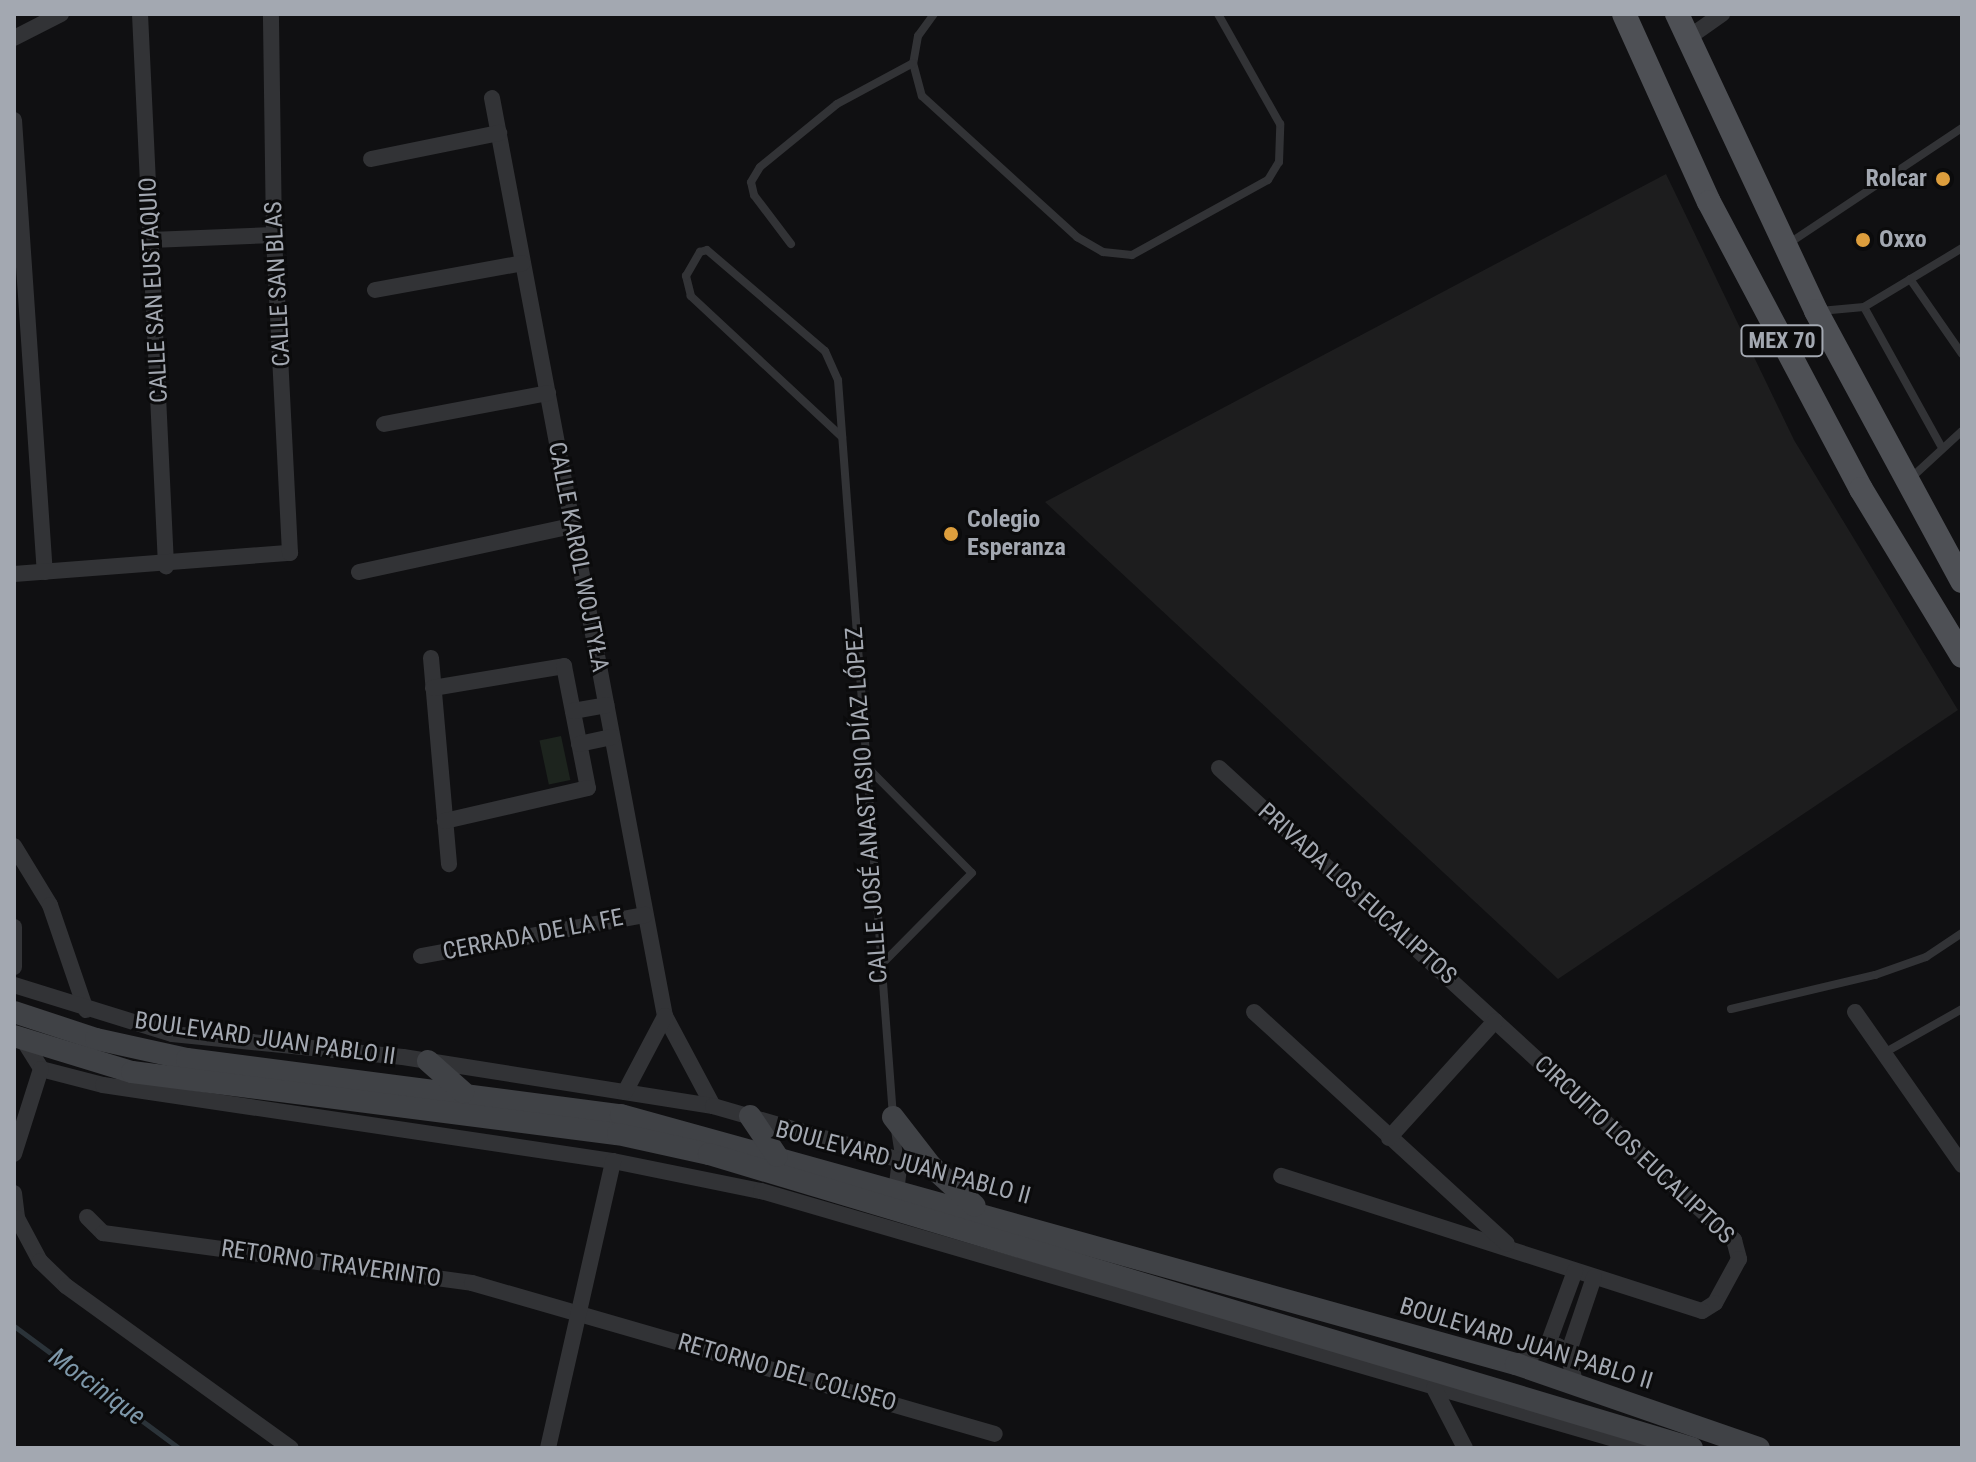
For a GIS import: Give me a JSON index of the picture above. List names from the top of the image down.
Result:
{
  "streets": {
    "main road": ["MEX 70", "BOULEVARD JUAN PABLO II"],
    "street": [
      "CALLE SAN BLAS",
      "CALLE SAN EUSTAQUIO",
      "CALLE KAROL WOJTYŁA",
      "CALLE JOSÉ ANASTASIO DÍAZ LÓPEZ",
      "PRIVADA LOS EUCALIPTOS",
      "CERRADA DE LA FE",
      "CIRCUITO LOS EUCALIPTOS",
      "RETORNO TRAVERINTO",
      "RETORNO DEL COLISEO"
    ]
  },
  "crossings": [
    ["CALLE SAN BLAS", "CALLE SAN EUSTAQUIO"],
    ["CALLE KAROL WOJTYŁA", "CERRADA DE LA FE"],
    ["CALLE JOSÉ ANASTASIO DÍAZ LÓPEZ", "BOULEVARD JUAN PABLO II"],
    ["PRIVADA LOS EUCALIPTOS", "CIRCUITO LOS EUCALIPTOS"],
    ["RETORNO TRAVERINTO", "RETORNO DEL COLISEO"]
  ],
  "water": ["Morcinique"],
  "places": ["Rolcar", "Oxxo", "Colegio Esperanza"]
}
